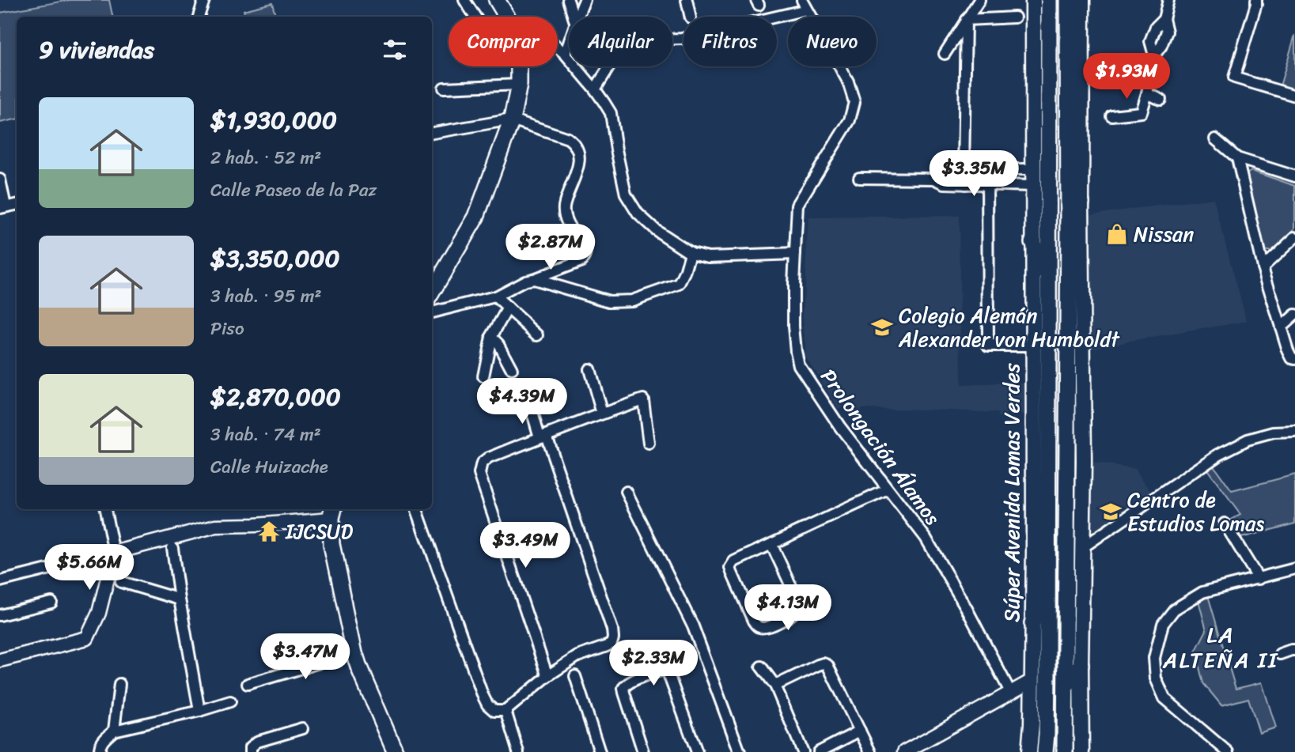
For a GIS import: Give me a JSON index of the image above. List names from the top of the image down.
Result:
{
  "streets": {
    "main road": ["Súper Avenida Lomas Verdes"],
    "street": ["Prolongación Álamos"]
  },
  "districts": ["LA ALTEÑA II"],
  "places": {
    "shop": ["Nissan"],
    "school or university": ["Colegio Alemán Alexander von Humboldt", "Centro de Estudios Lomas"],
    "temple": ["IJCSUD"]
  },
  "page": {
    "chip": [
      "Comprar",
      "Alquilar",
      "Filtros",
      "Nuevo"
    ],
    "heading": "9 viviendas",
    "price": [
      "$1.93M",
      "$3.35M",
      "$2.87M",
      "$4.39M",
      "$3.49M",
      "$5.66M",
      "$4.13M",
      "$3.47M",
      "$2.33M"
    ],
    "list": [
      {
        "name": "$1,930,000",
        "note": "2 hab. · 52 m² · Calle Paseo de la Paz"
      },
      {
        "name": "$3,350,000",
        "note": "3 hab. · 95 m² · Piso"
      },
      {
        "name": "$2,870,000",
        "note": "3 hab. · 74 m² · Calle Huizache"
      }
    ]
  }
}
